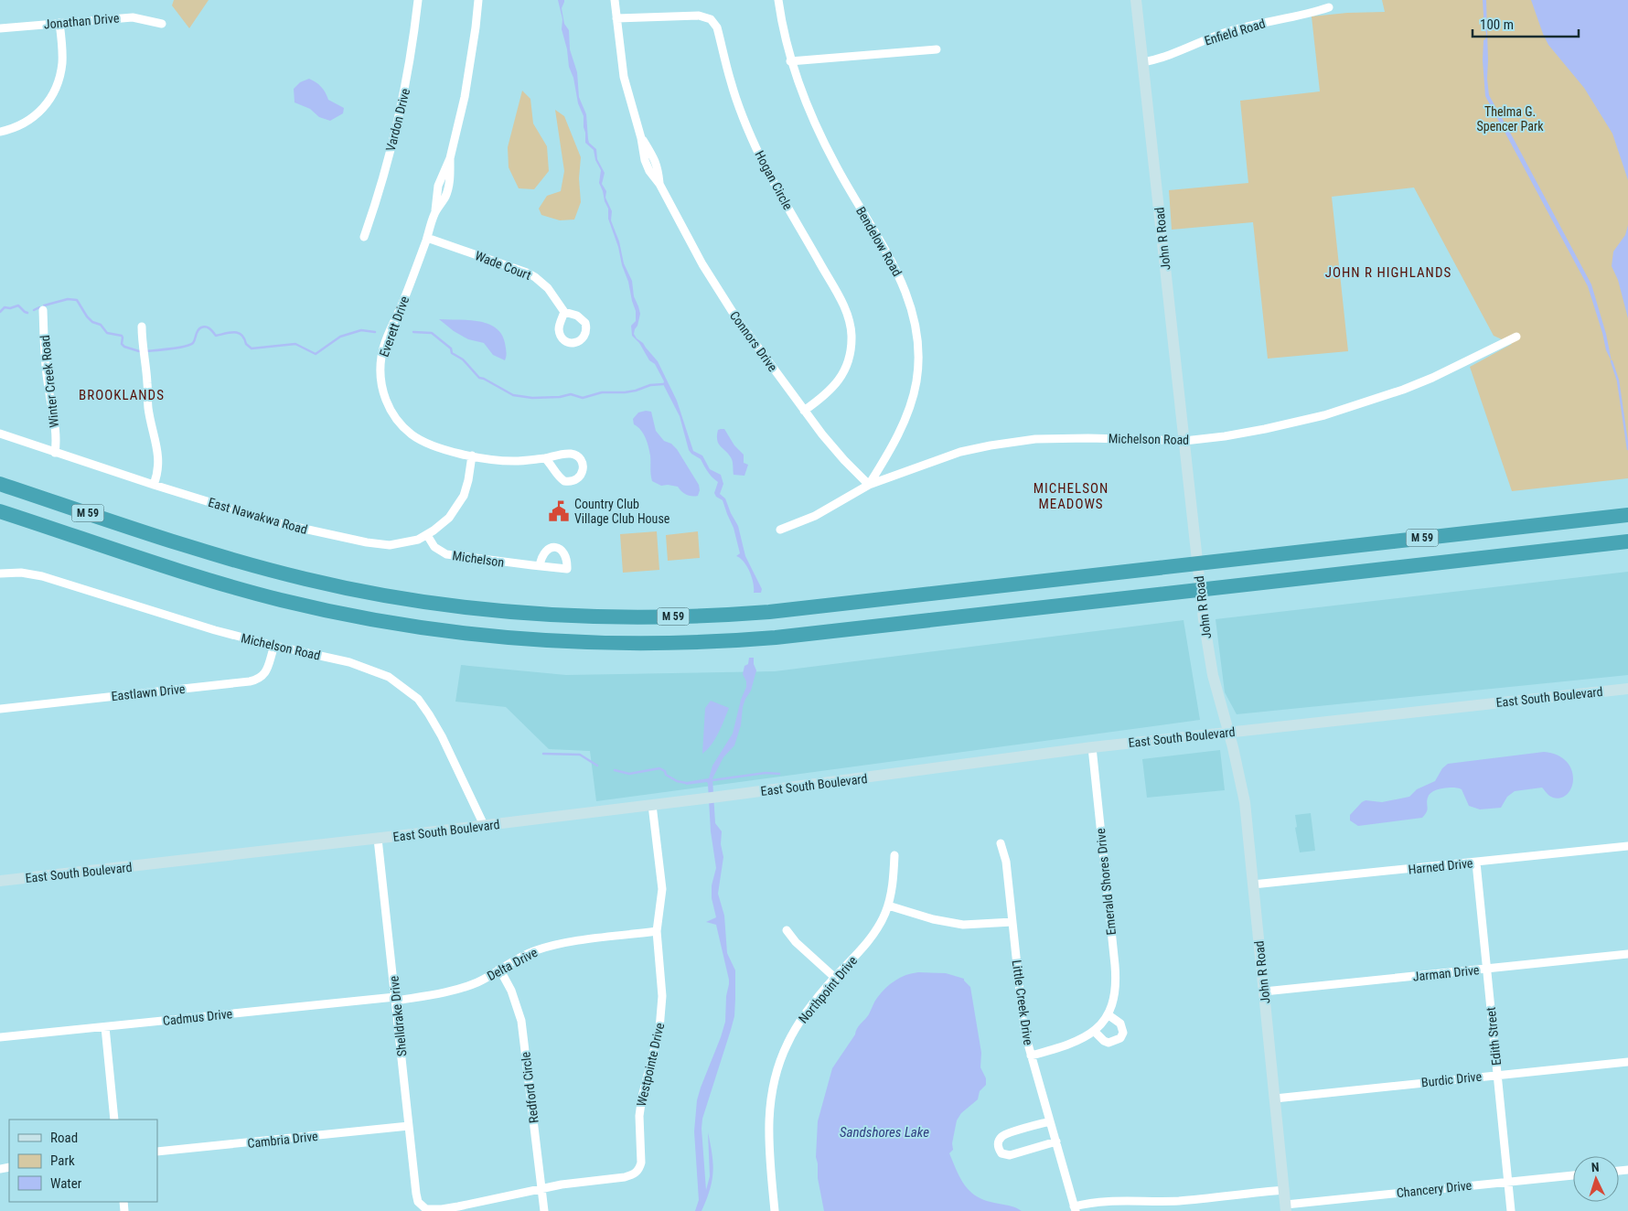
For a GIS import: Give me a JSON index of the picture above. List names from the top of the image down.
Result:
{
  "streets": {
    "highway": ["M 59"],
    "street": [
      "Jonathan Drive",
      "Enfield Road",
      "Vardon Drive",
      "Hogan Circle",
      "John R Road",
      "Bendelow Road",
      "Wade Court",
      "Everett Drive",
      "Connors Drive",
      "Winter Creek Road",
      "Michelson Road",
      "East Nawakwa Road",
      "Michelson",
      "Eastlawn Drive",
      "East South Boulevard",
      "Harned Drive",
      "Emerald Shores Drive",
      "Delta Drive",
      "Jarman Drive",
      "Northpoint Drive",
      "Little Creek Drive",
      "Shelldrake Drive",
      "Cadmus Drive",
      "Edith Street",
      "Westpointe Drive",
      "Burdic Drive",
      "Redford Circle",
      "Cambria Drive",
      "Chancery Drive"
    ]
  },
  "crossings": [
    ["Enfield Road", "John R Road"],
    ["Hogan Circle", "Connors Drive"],
    ["John R Road", "Michelson Road"],
    ["John R Road", "East South Boulevard"],
    ["John R Road", "Harned Drive"],
    ["John R Road", "Jarman Drive"],
    ["John R Road", "Burdic Drive"],
    ["John R Road", "Chancery Drive"],
    ["Bendelow Road", "Connors Drive"],
    ["Bendelow Road", "Michelson Road"],
    ["Wade Court", "Everett Drive"],
    ["Everett Drive", "East Nawakwa Road"],
    ["Connors Drive", "Michelson Road"],
    ["Winter Creek Road", "East Nawakwa Road"],
    ["Michelson Road", "Eastlawn Drive"],
    ["Michelson Road", "East South Boulevard"],
    ["East Nawakwa Road", "Michelson"],
    ["East South Boulevard", "Emerald Shores Drive"],
    ["East South Boulevard", "Shelldrake Drive"],
    ["East South Boulevard", "Westpointe Drive"],
    ["Harned Drive", "Edith Street"],
    ["Emerald Shores Drive", "Little Creek Drive"],
    ["Delta Drive", "Shelldrake Drive"],
    ["Delta Drive", "Cadmus Drive"],
    ["Delta Drive", "Westpointe Drive"],
    ["Delta Drive", "Redford Circle"],
    ["Jarman Drive", "Edith Street"],
    ["Shelldrake Drive", "Cadmus Drive"],
    ["Shelldrake Drive", "Westpointe Drive"],
    ["Shelldrake Drive", "Cambria Drive"],
    ["Edith Street", "Burdic Drive"],
    ["Edith Street", "Chancery Drive"],
    ["Westpointe Drive", "Redford Circle"]
  ],
  "districts": ["JOHN R HIGHLANDS", "BROOKLANDS", "MICHELSON MEADOWS"],
  "water": ["Sandshores Lake"],
  "parks": ["Thelma G. Spencer Park"],
  "places": {
    "public building": ["Country Club Village Club House"]
  },
  "legend": ["Road", "Park", "Water"],
  "scale_bar": "100 m",
  "north": "top"
}
